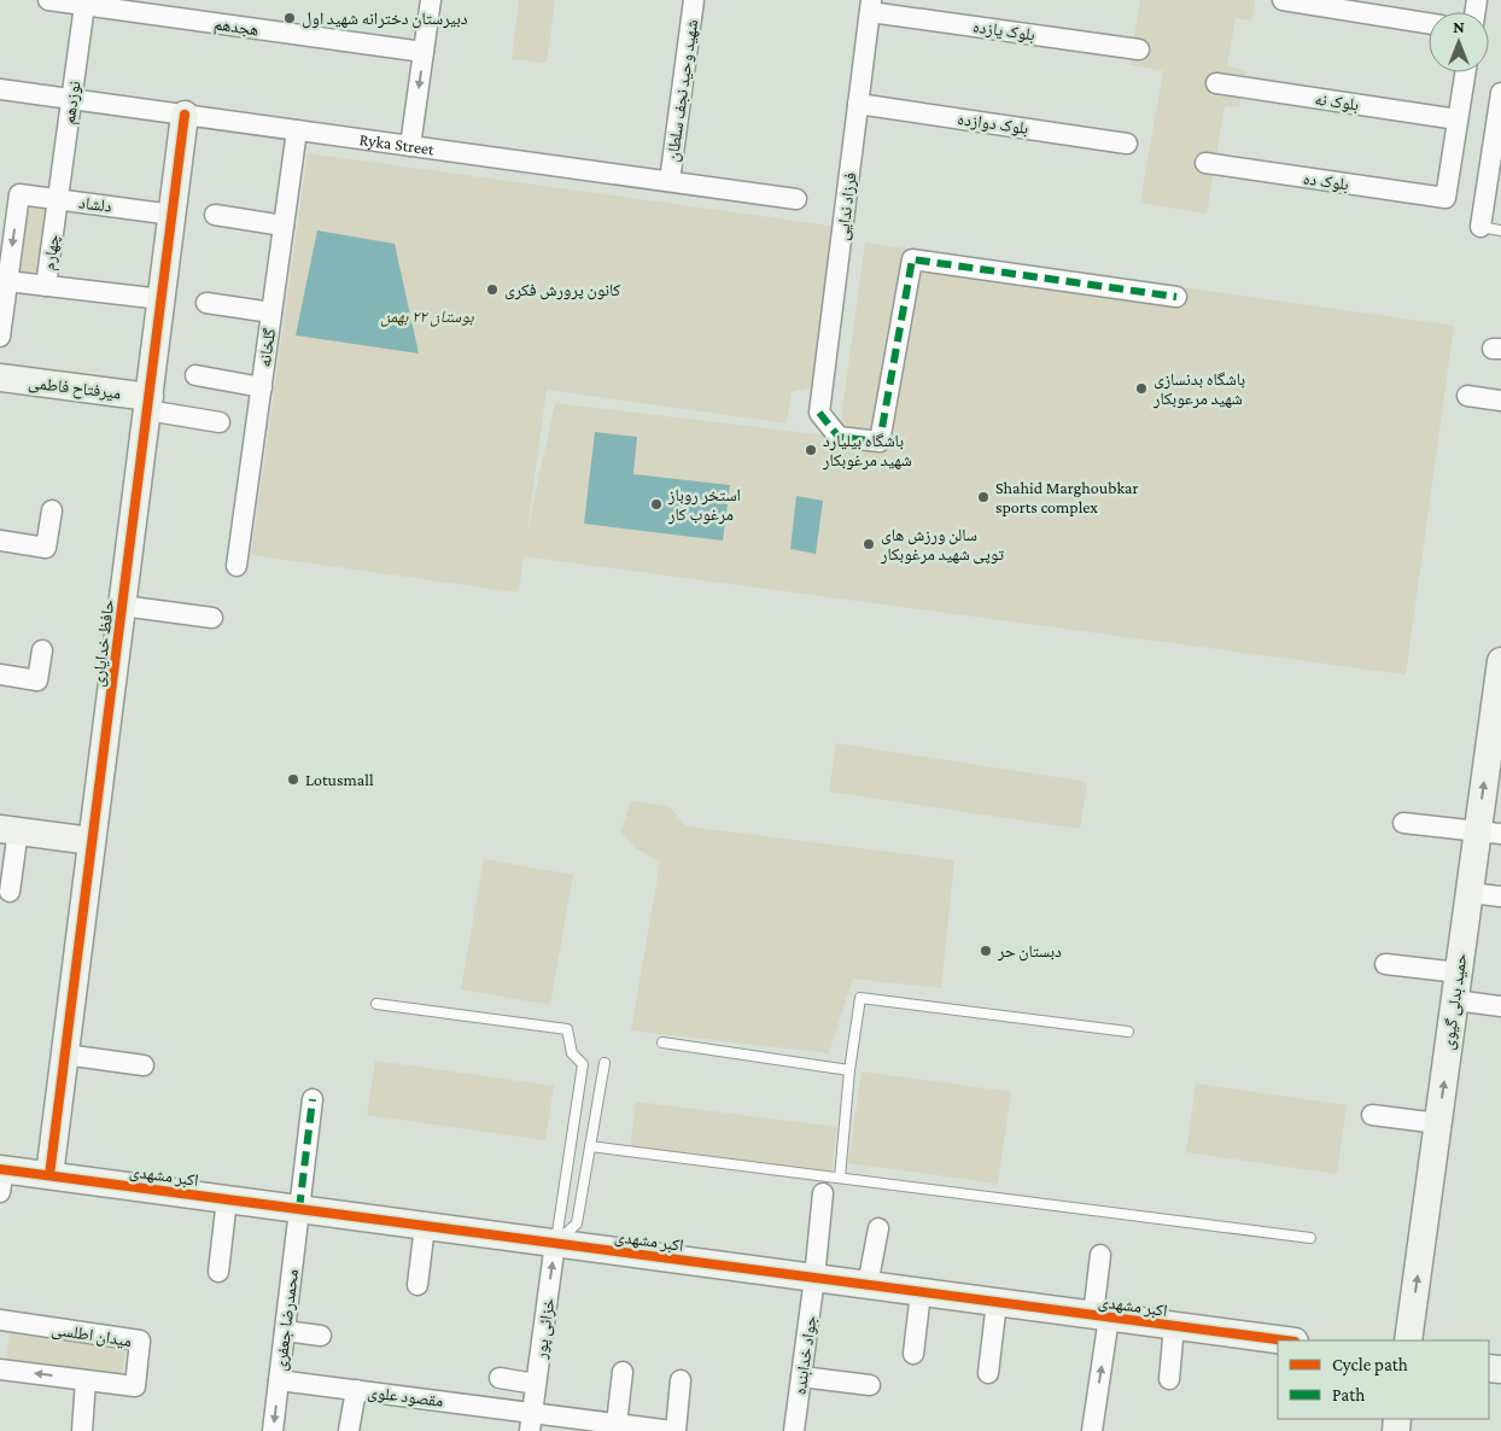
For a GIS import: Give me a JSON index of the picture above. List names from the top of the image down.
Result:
{
  "streets": {
    "street": [
      "هجدهم",
      "بلوک یازده",
      "شهید وحید نجف سلطان",
      "بلوک نه",
      "نوزدهم",
      "بلوک دوازده",
      "Ryka Street",
      "بلوک ده",
      "دلشاد",
      "فرزاد ندایی",
      "چهارم",
      "گلخانه",
      "میرفتاح فاطمی",
      "حافظ خدایاری",
      "حمید بدلی گیوی",
      "اکبر مشهدی",
      "محمدرضا جعفری",
      "خزائی پور",
      "میدان اطلسی",
      "جواد خدابنده",
      "مقصود علوی"
    ]
  },
  "crossings": [
    ["هجدهم", "نوزدهم"],
    ["بلوک یازده", "فرزاد ندایی"],
    ["شهید وحید نجف سلطان", "Ryka Street"],
    ["بلوک نه", "بلوک ده"],
    ["نوزدهم", "Ryka Street"],
    ["نوزدهم", "دلشاد"],
    ["نوزدهم", "چهارم"],
    ["بلوک دوازده", "فرزاد ندایی"],
    ["Ryka Street", "گلخانه"],
    ["Ryka Street", "حافظ خدایاری"],
    ["دلشاد", "چهارم"],
    ["دلشاد", "حافظ خدایاری"],
    ["میرفتاح فاطمی", "حافظ خدایاری"],
    ["حافظ خدایاری", "اکبر مشهدی"],
    ["اکبر مشهدی", "محمدرضا جعفری"],
    ["اکبر مشهدی", "خزائی پور"],
    ["اکبر مشهدی", "جواد خدابنده"],
    ["محمدرضا جعفری", "مقصود علوی"],
    ["خزائی پور", "مقصود علوی"]
  ],
  "one_way": ["حمید بدلی گیوی"],
  "parks": ["بوستان ۲۲ بهمن"],
  "places": [
    "دبيرستان دخترانه شهید اول",
    "کانون پرورش فکری",
    "باشگاه بدنسازی شهید مرعوبکار",
    "باشگاه بیلیارد شهید مرغوبکار",
    "Shahid Marghoubkar sports complex",
    "استخر روباز مرغوب کار",
    "سالن ورزش های توپی شهید مرغوبکار",
    "Lotusmall",
    "دبستان حر"
  ],
  "legend": ["Cycle path", "Path"],
  "north": "top"
}
